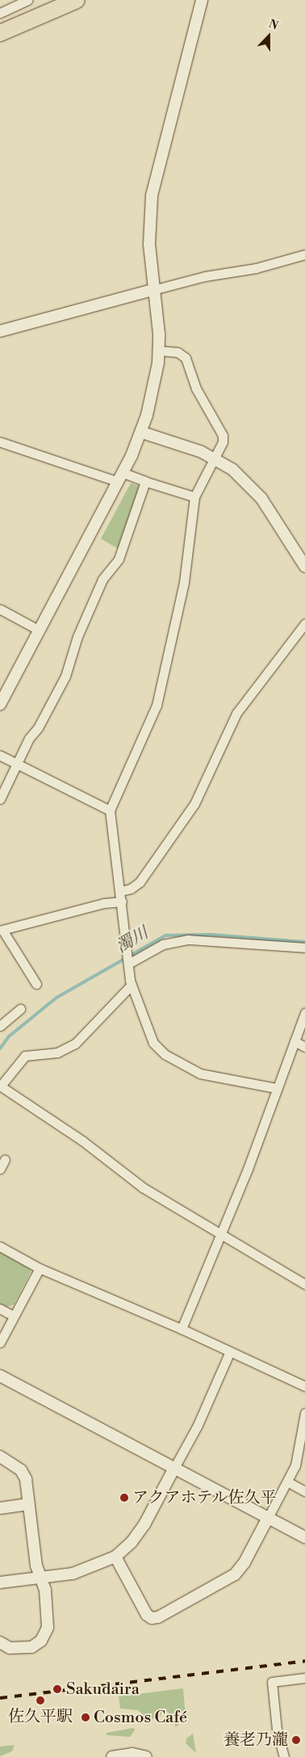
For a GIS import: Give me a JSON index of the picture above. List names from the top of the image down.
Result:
{
  "water": ["濁川"],
  "places": [
    "アクアホテル佐久平",
    "Sakudaira",
    "佐久平駅",
    "Cosmos Café",
    "養老乃瀧"
  ],
  "north": "top"
}
